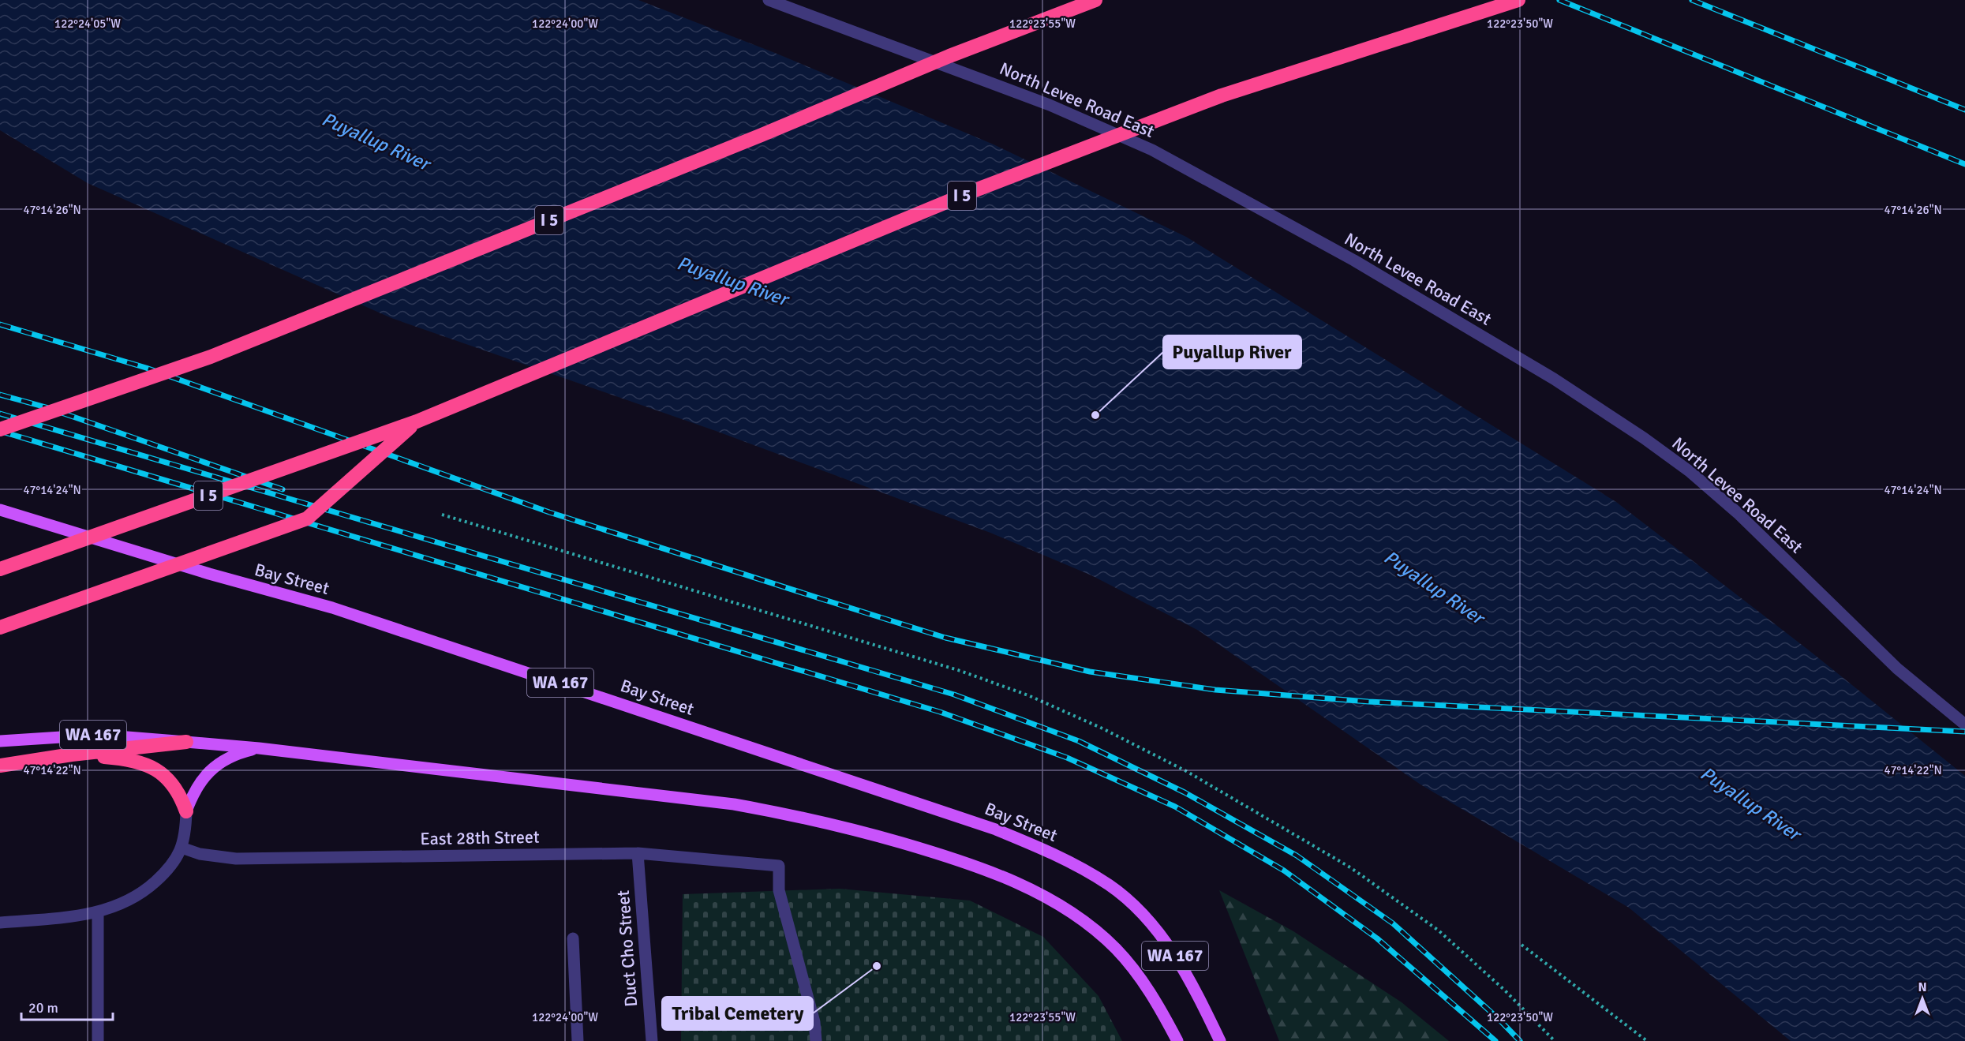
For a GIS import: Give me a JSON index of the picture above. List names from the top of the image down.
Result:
{
  "streets": {
    "highway": ["I 5"],
    "main road": ["Bay Street", "WA 167"],
    "street": ["North Levee Road East", "East 28th Street", "Duct Cho Street"]
  },
  "crossings": [
    ["East 28th Street", "Duct Cho Street"]
  ],
  "water": ["Puyallup River"],
  "places": ["Puyallup River", "Tribal Cemetery"],
  "scale_bar": "20 m",
  "north": "top",
  "coordinates": [
    "122°24'05\"W",
    "122°24'00\"W",
    "122°23'55\"W",
    "122°23'50\"W",
    "47°14'26\"N",
    "47°14'24\"N",
    "47°14'22\"N"
  ]
}
